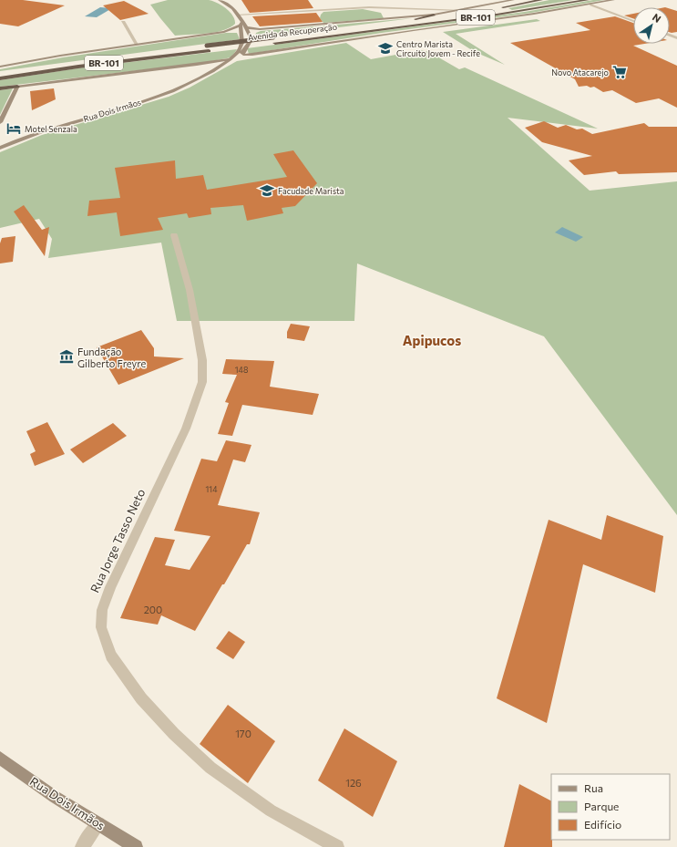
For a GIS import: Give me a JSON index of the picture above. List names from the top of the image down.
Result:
{
  "streets": {
    "highway": ["BR-101", "Avenida da Recuperação"],
    "main road": ["Rua Dois Irmãos"],
    "street": ["Rua Jorge Tasso Neto"]
  },
  "crossings": [
    ["Avenida da Recuperação", "Rua Dois Irmãos"]
  ],
  "districts": ["Apipucos"],
  "places": {
    "school or university": ["Centro Marista Circuito Jovem - Recife", "Facudade Marista"],
    "supermarket": ["Novo Atacarejo"],
    "hotel": ["Motel Senzala"],
    "museum": ["Fundação Gilberto Freyre"]
  },
  "house_numbers": [
    "148",
    "114",
    "200",
    "170",
    "126"
  ],
  "legend": ["Rua", "Parque", "Edifício"],
  "north": "top right"
}
